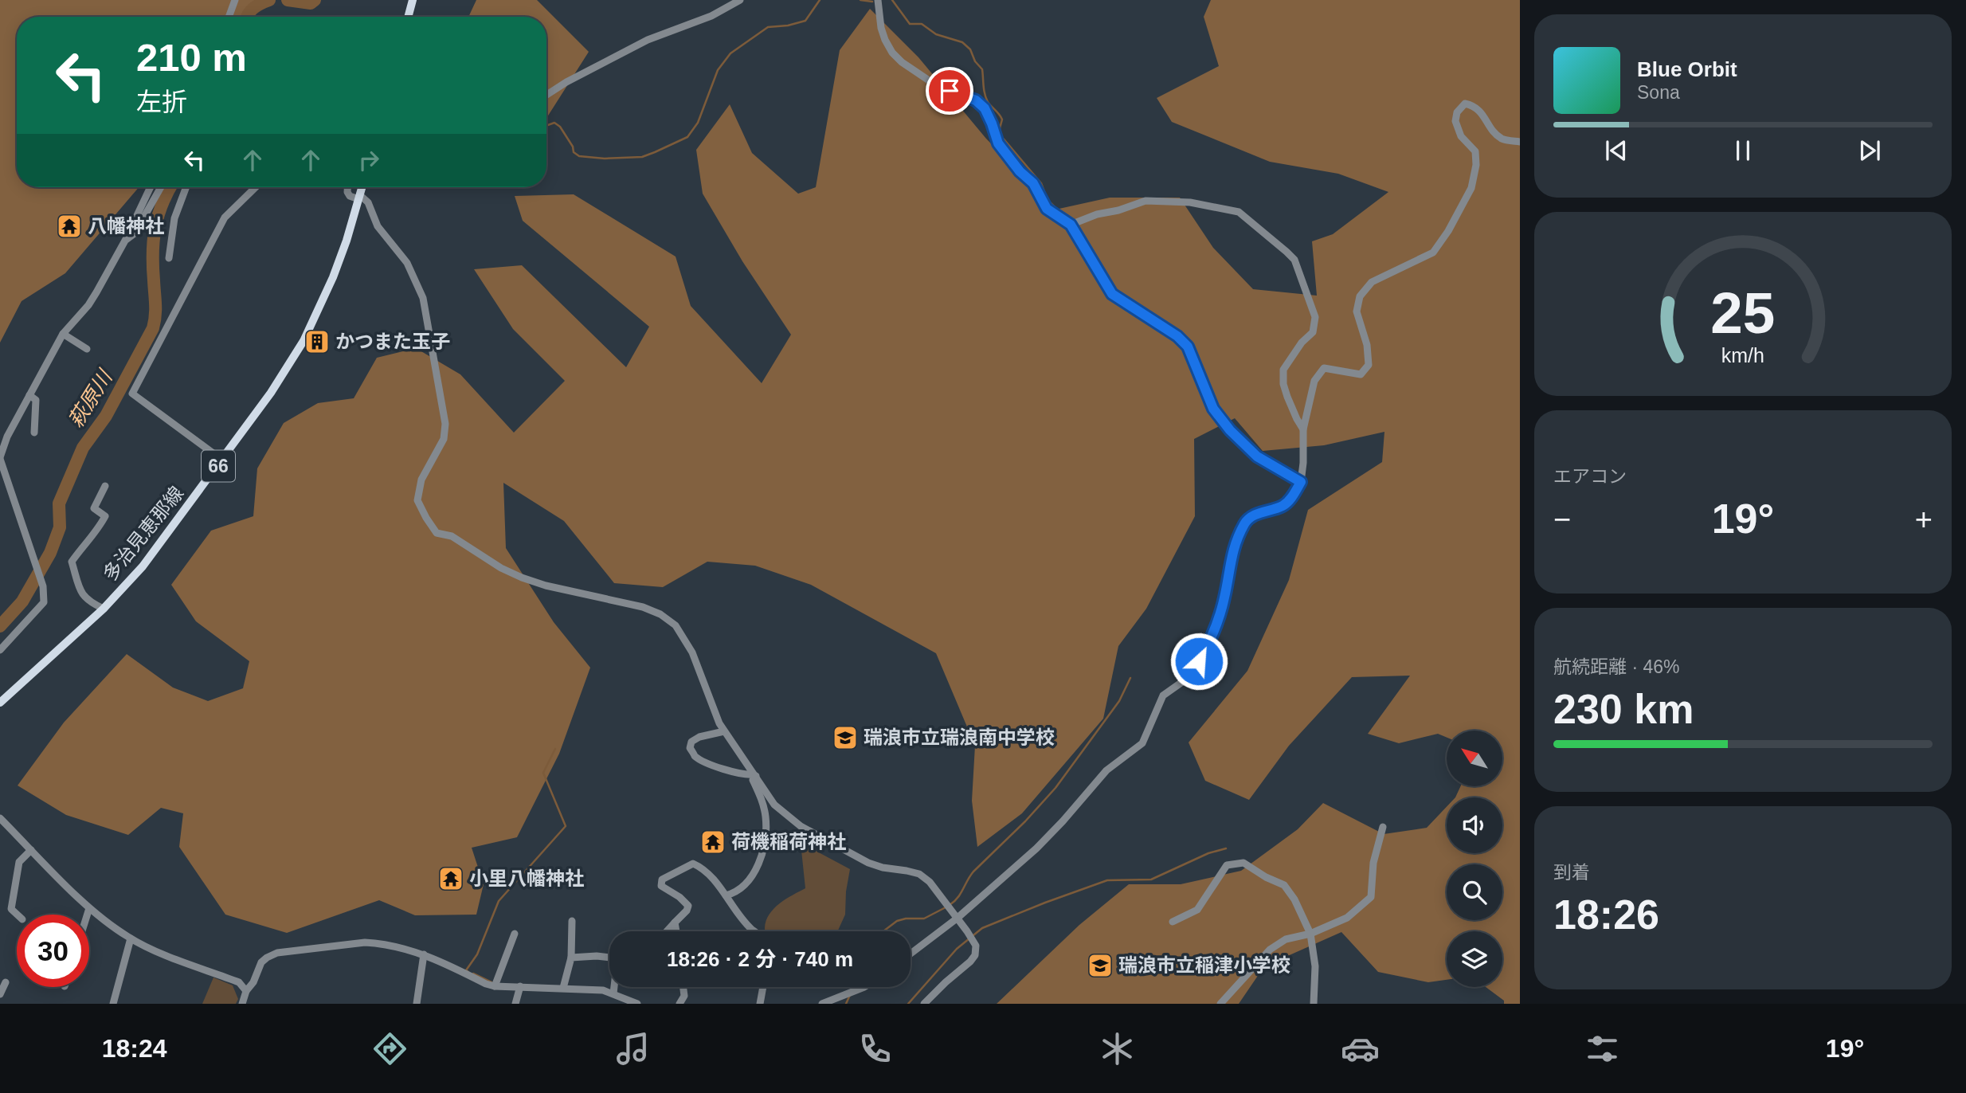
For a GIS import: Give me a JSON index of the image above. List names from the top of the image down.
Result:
{
  "streets": {
    "main road": ["66", "多治見恵那線"]
  },
  "water": ["萩原川"],
  "places": {
    "temple": ["八幡神社", "荷機稲荷神社", "小里八幡神社"],
    "building": ["かつまた玉子"],
    "school or university": ["瑞浪市立瑞浪南中学校", "瑞浪市立稲津小学校"]
  },
  "north": "top left",
  "page": {
    "turn": ["210 m", "左折"],
    "song": ["Blue Orbit", "Sona"],
    "tile": [
      "エアコン",
      ["航続距離 · 46%", "230 km"],
      ["到着", "18:26"]
    ],
    "heat": ["−", "19°", "+"],
    "limit": "30",
    "trip": "18:26 · 2 分 · 740 m",
    "tabs": ["18:24", "19°"],
    "gauge": ["25", "km/h"]
  }
}
